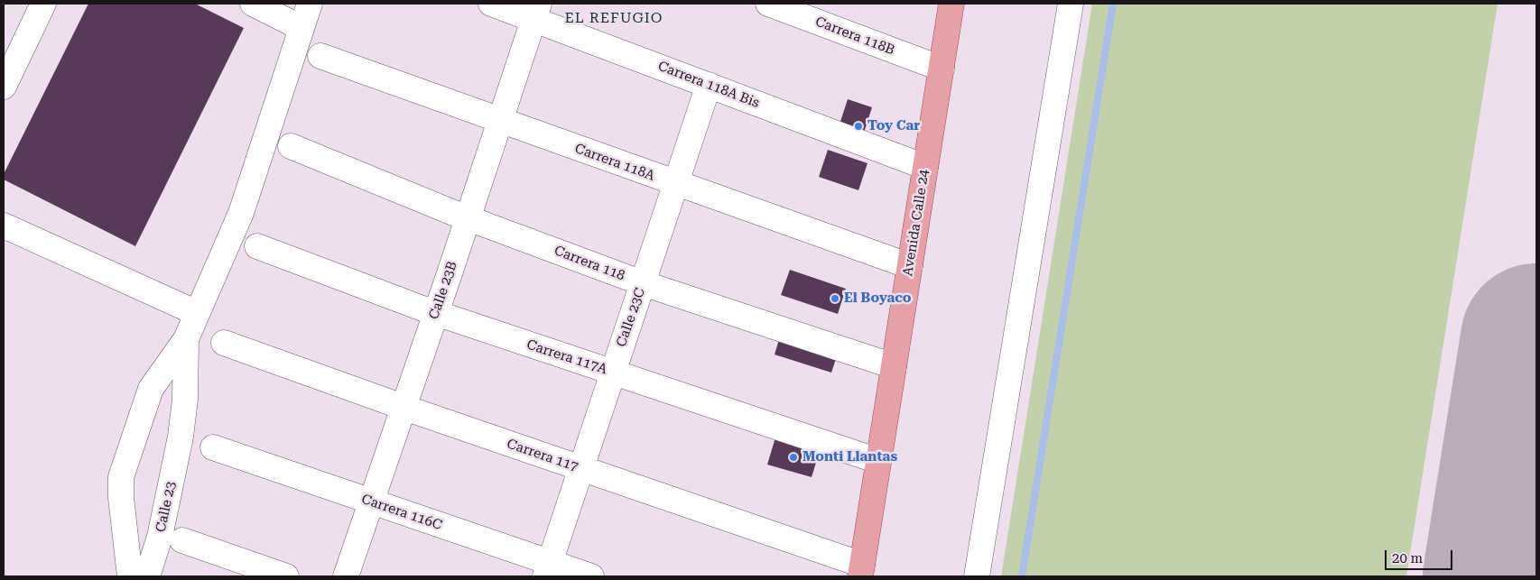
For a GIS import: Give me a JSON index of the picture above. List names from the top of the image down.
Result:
{
  "streets": {
    "main road": ["Avenida Calle 24"],
    "street": [
      "Carrera 118B",
      "Carrera 118A Bis",
      "Carrera 118A",
      "Carrera 118",
      "Calle 23B",
      "Calle 23C",
      "Carrera 117A",
      "Carrera 117",
      "Calle 23",
      "Carrera 116C"
    ]
  },
  "crossings": [
    ["Carrera 118B", "Avenida Calle 24"],
    ["Carrera 118A Bis", "Avenida Calle 24"],
    ["Carrera 118A Bis", "Calle 23B"],
    ["Carrera 118A Bis", "Calle 23C"],
    ["Carrera 118A", "Avenida Calle 24"],
    ["Carrera 118A", "Calle 23B"],
    ["Carrera 118A", "Calle 23C"],
    ["Avenida Calle 24", "Carrera 118"],
    ["Avenida Calle 24", "Carrera 117A"],
    ["Avenida Calle 24", "Carrera 117"],
    ["Carrera 118", "Calle 23B"],
    ["Carrera 118", "Calle 23C"],
    ["Calle 23B", "Carrera 117A"],
    ["Calle 23B", "Carrera 117"],
    ["Calle 23B", "Carrera 116C"],
    ["Calle 23C", "Carrera 117A"],
    ["Calle 23C", "Carrera 117"],
    ["Calle 23C", "Carrera 116C"]
  ],
  "districts": ["EL REFUGIO"],
  "places": ["Toy Car", "El Boyaco", "Monti Llantas"],
  "scale_bar": "20 m"
}
